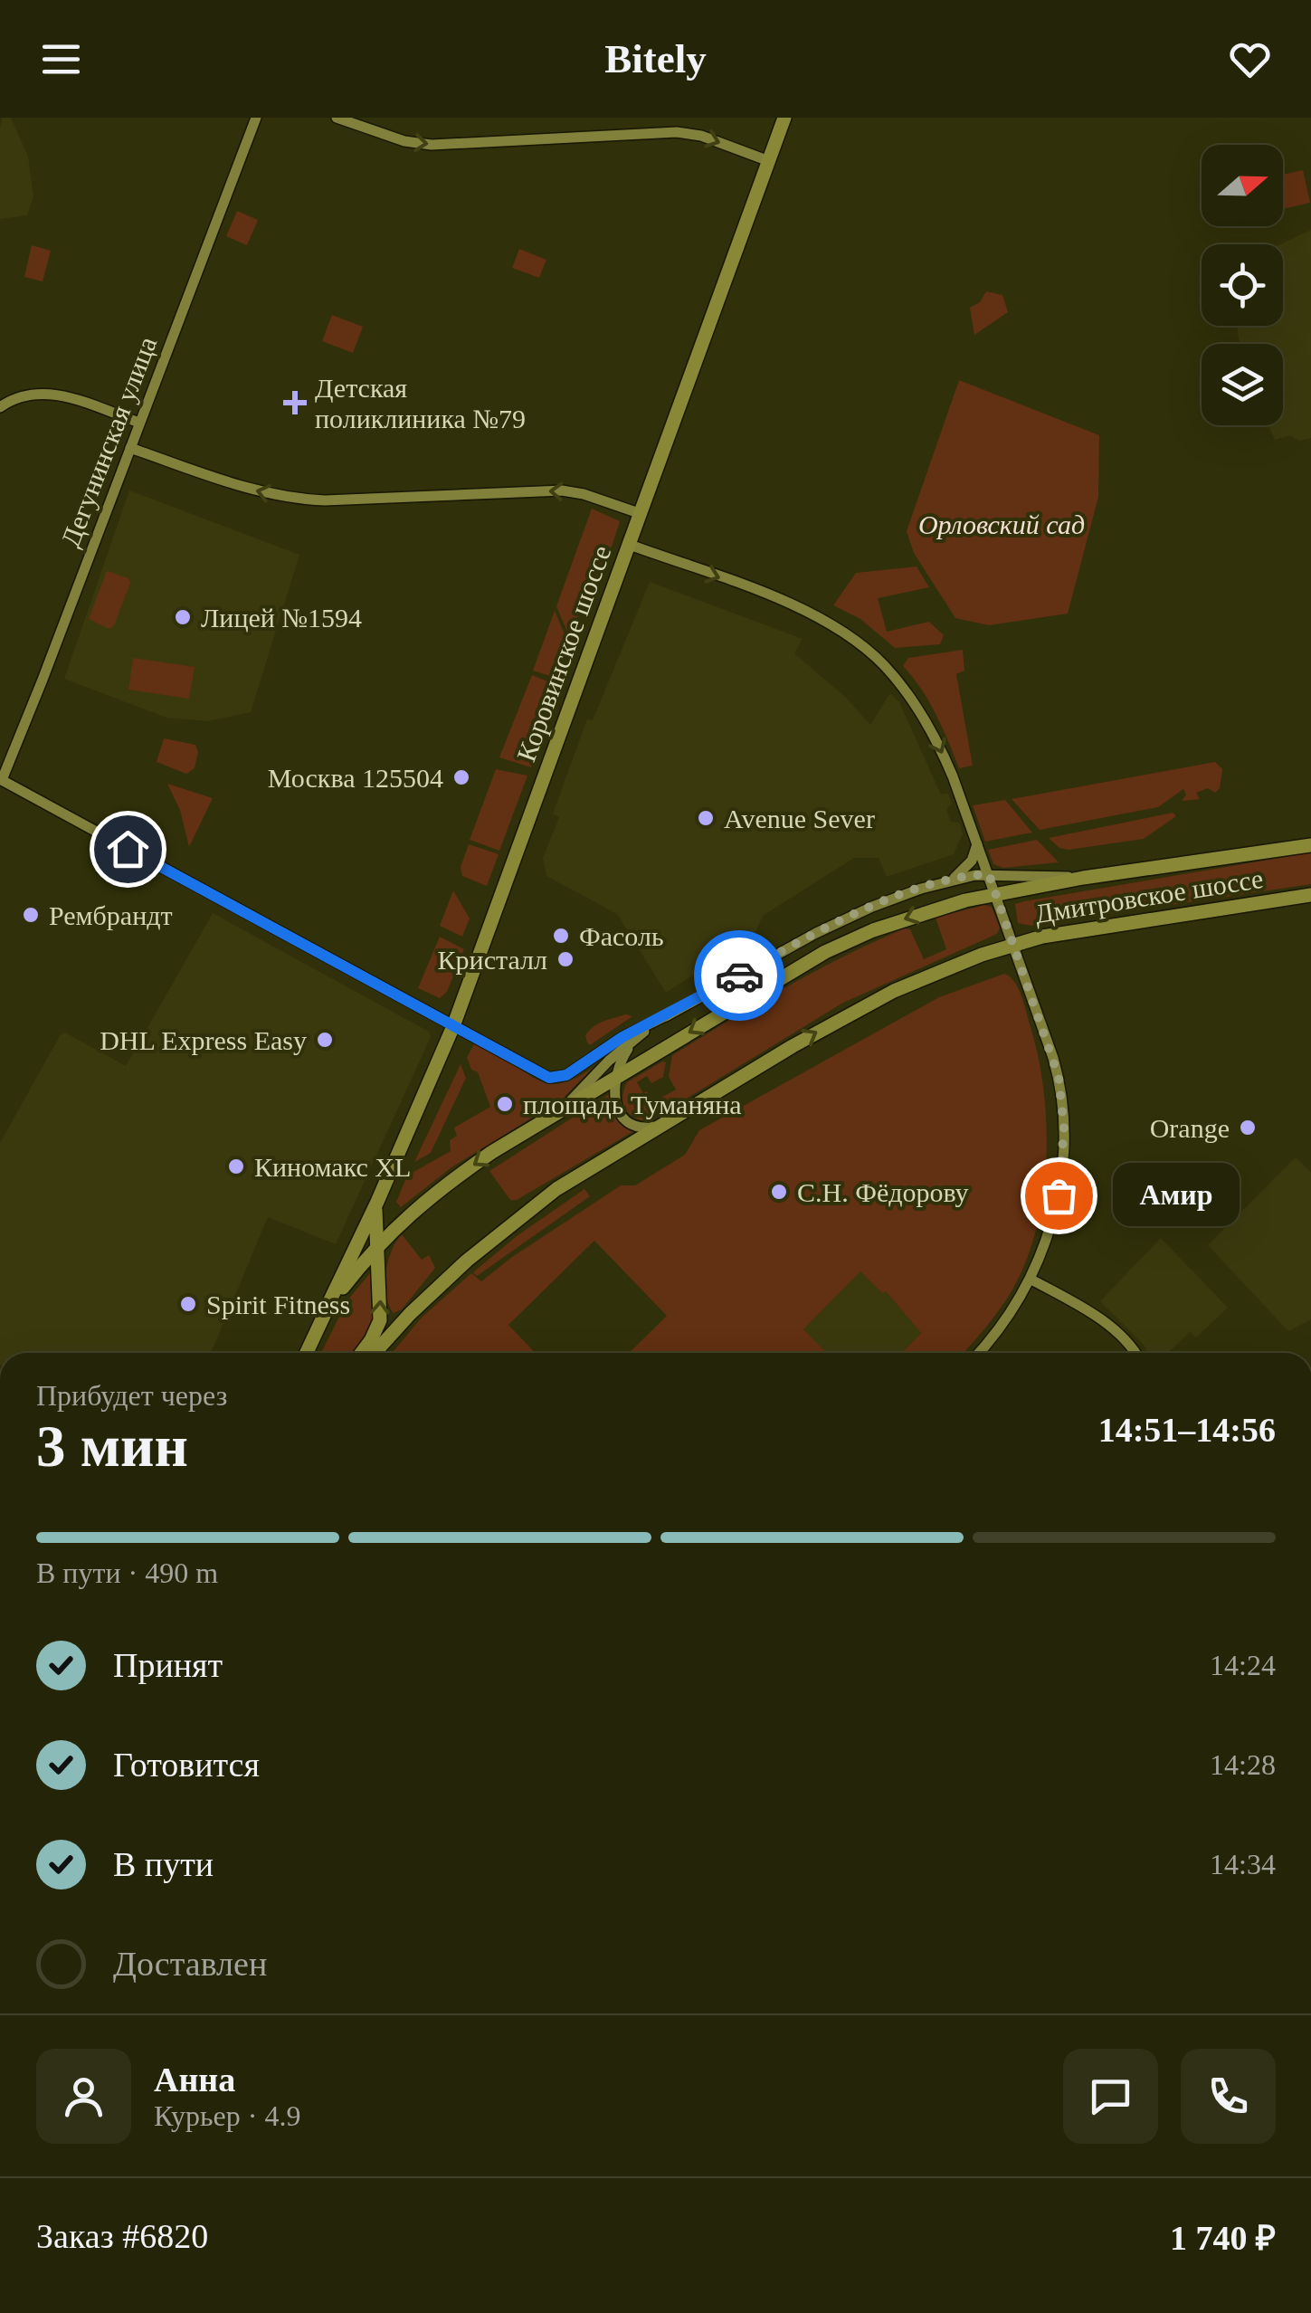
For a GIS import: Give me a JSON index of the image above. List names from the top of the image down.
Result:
{
  "streets": {
    "main road": ["Коровинское шоссе", "Дмитровское шоссе"],
    "street": ["Дегунинская улица"]
  },
  "crossings": [
    ["Коровинское шоссе", "Дмитровское шоссе"]
  ],
  "parks": ["Орловский сад"],
  "places": {
    "health": ["Детская поликлиника №79"],
    "other": [
      "Лицей №1594",
      "Москва 125504",
      "Avenue Sever",
      "Рембрандт",
      "Фасоль",
      "Кристалл",
      "DHL Express Easy",
      "площадь Туманяна",
      "Orange",
      "Киномакс XL",
      "С.Н. Фёдорову",
      "Амир",
      "Spirit Fitness"
    ]
  },
  "north": "right",
  "page": {
    "header": "Bitely",
    "bubble": "Амир",
    "heading": ["3 мин", "Прибудет через", "14:51–14:56"],
    "panel": [
      "Анна",
      "Курьер · 4.9",
      "Заказ #6820",
      "1 740 ₽"
    ],
    "bar": "В пути · 490 m",
    "list": [
      ["Принят", "14:24"],
      ["Готовится", "14:28"],
      ["В пути", "14:34"],
      "Доставлен"
    ]
  }
}
